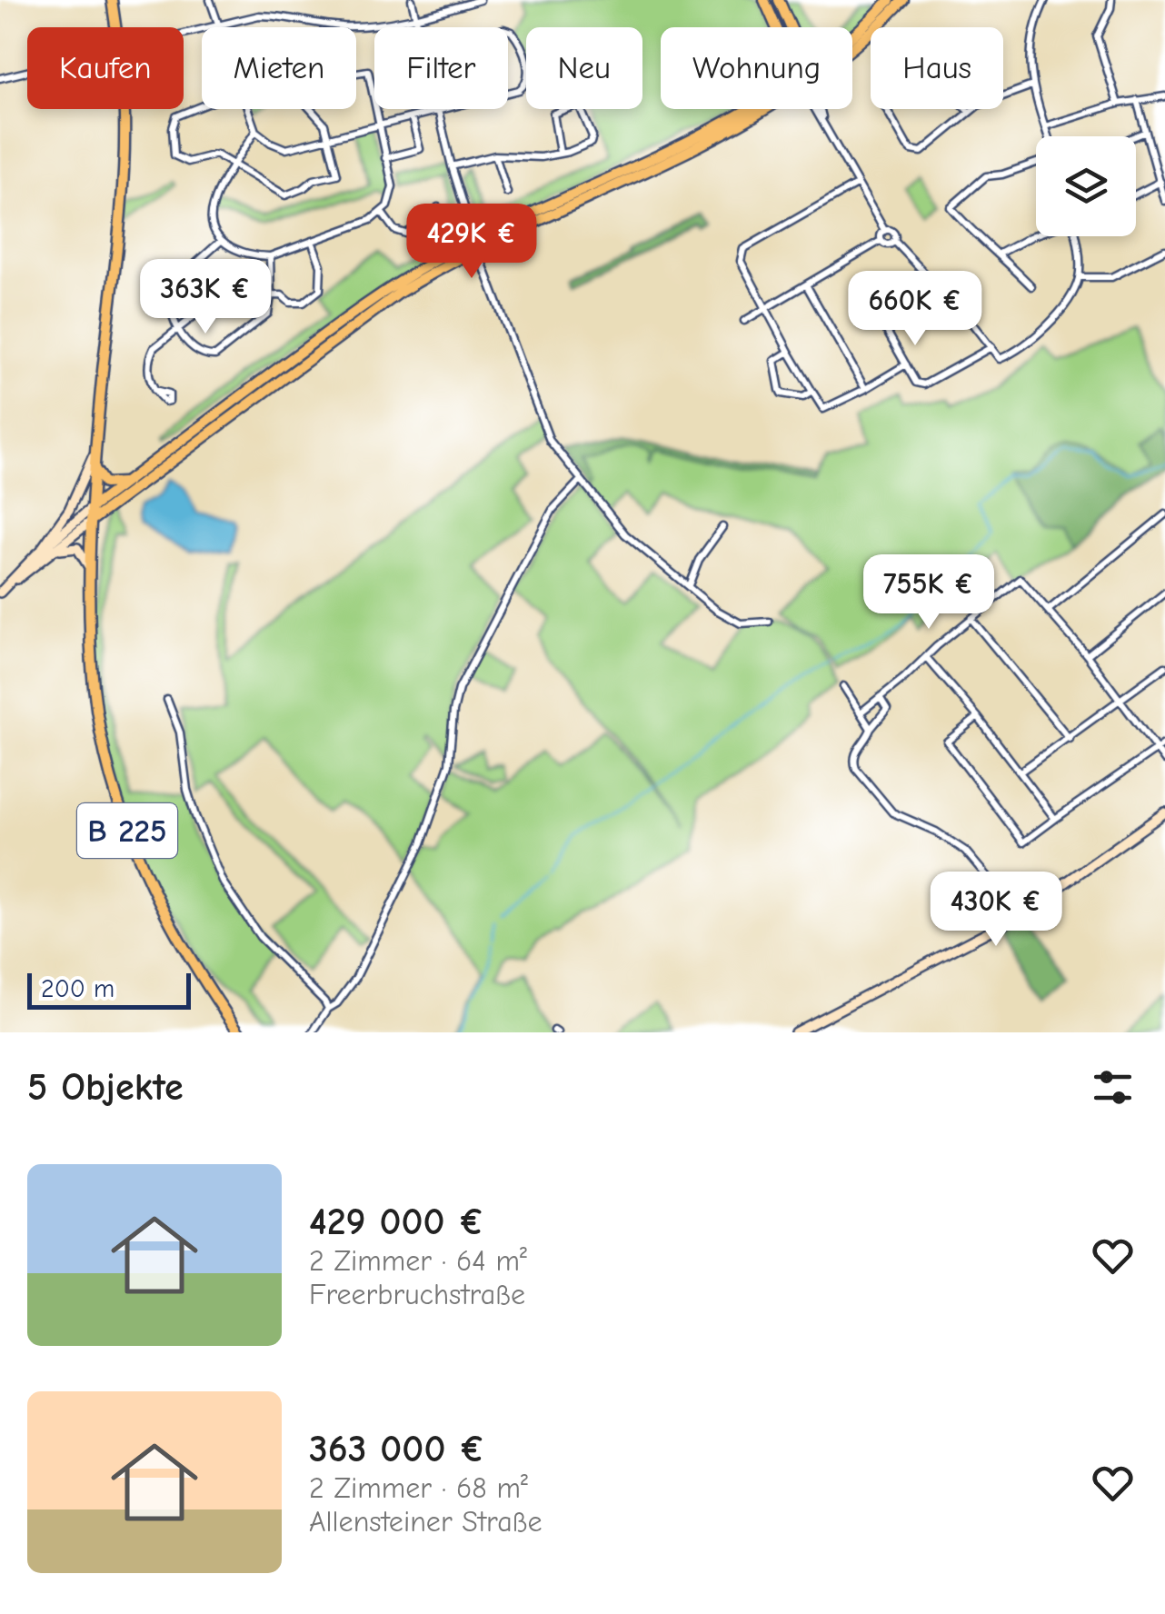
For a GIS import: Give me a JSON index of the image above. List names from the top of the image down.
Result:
{
  "streets": {
    "main road": ["B 225"]
  },
  "scale_bar": "200 m",
  "page": {
    "chip": [
      "Kaufen",
      "Mieten",
      "Filter",
      "Neu",
      "Wohnung",
      "Haus"
    ],
    "price": [
      "429K €",
      "363K €",
      "660K €",
      "755K €",
      "430K €"
    ],
    "scale": "200 m",
    "heading": "5 Objekte",
    "list": [
      {
        "name": "429 000 €",
        "note": "2 Zimmer · 64 m² · Freerbruchstraße"
      },
      {
        "name": "363 000 €",
        "note": "2 Zimmer · 68 m² · Allensteiner Straße"
      }
    ]
  }
}
